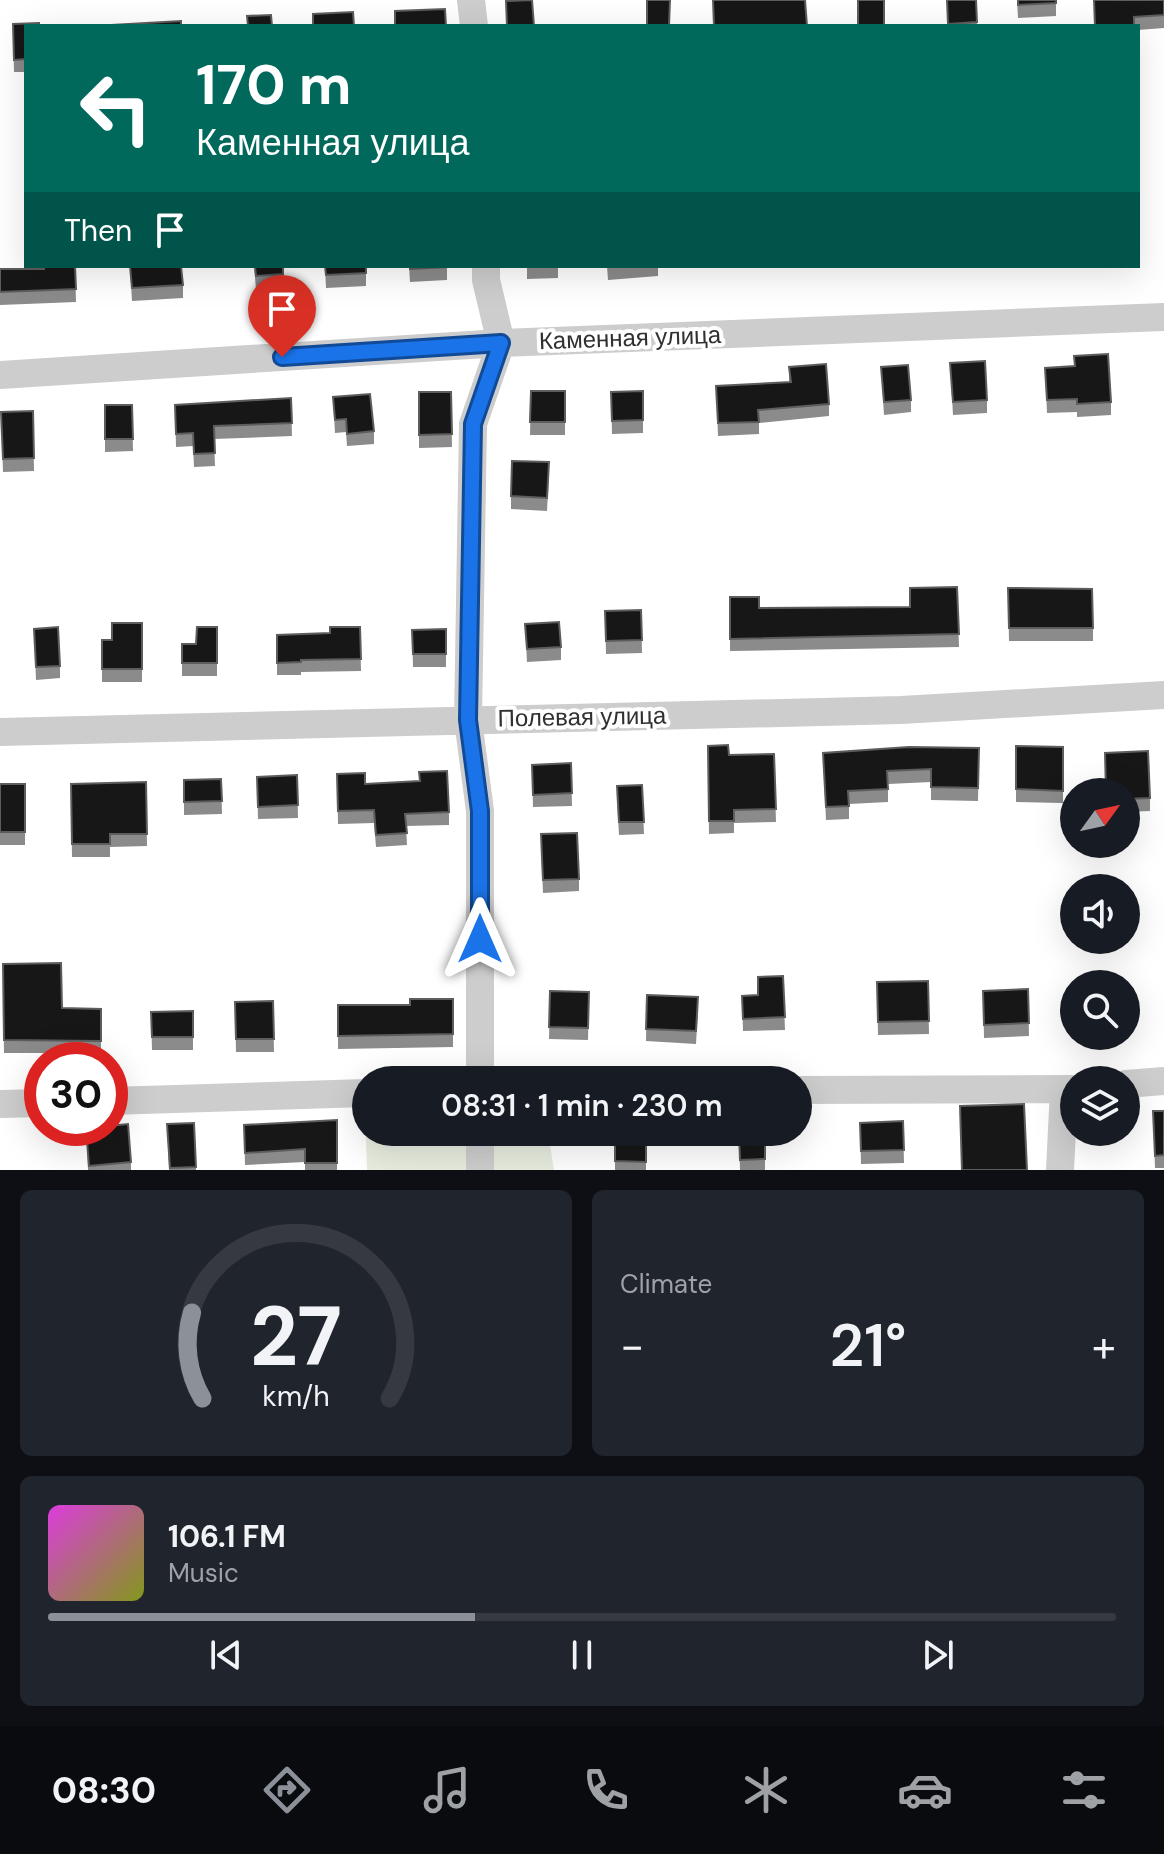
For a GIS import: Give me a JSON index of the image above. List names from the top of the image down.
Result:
{
  "streets": {
    "street": ["Каменная улица", "Полевая улица"]
  },
  "north": "top right",
  "page": {
    "turn": ["170 m", "Каменная улица"],
    "then": "Then",
    "limit": "30",
    "trip": "08:31 · 1 min · 230 m",
    "tile": "Climate",
    "heat": ["−", "21°", "+"],
    "song": ["106.1 FM", "Music"],
    "tabs": "08:30",
    "gauge": ["27", "km/h"]
  }
}
